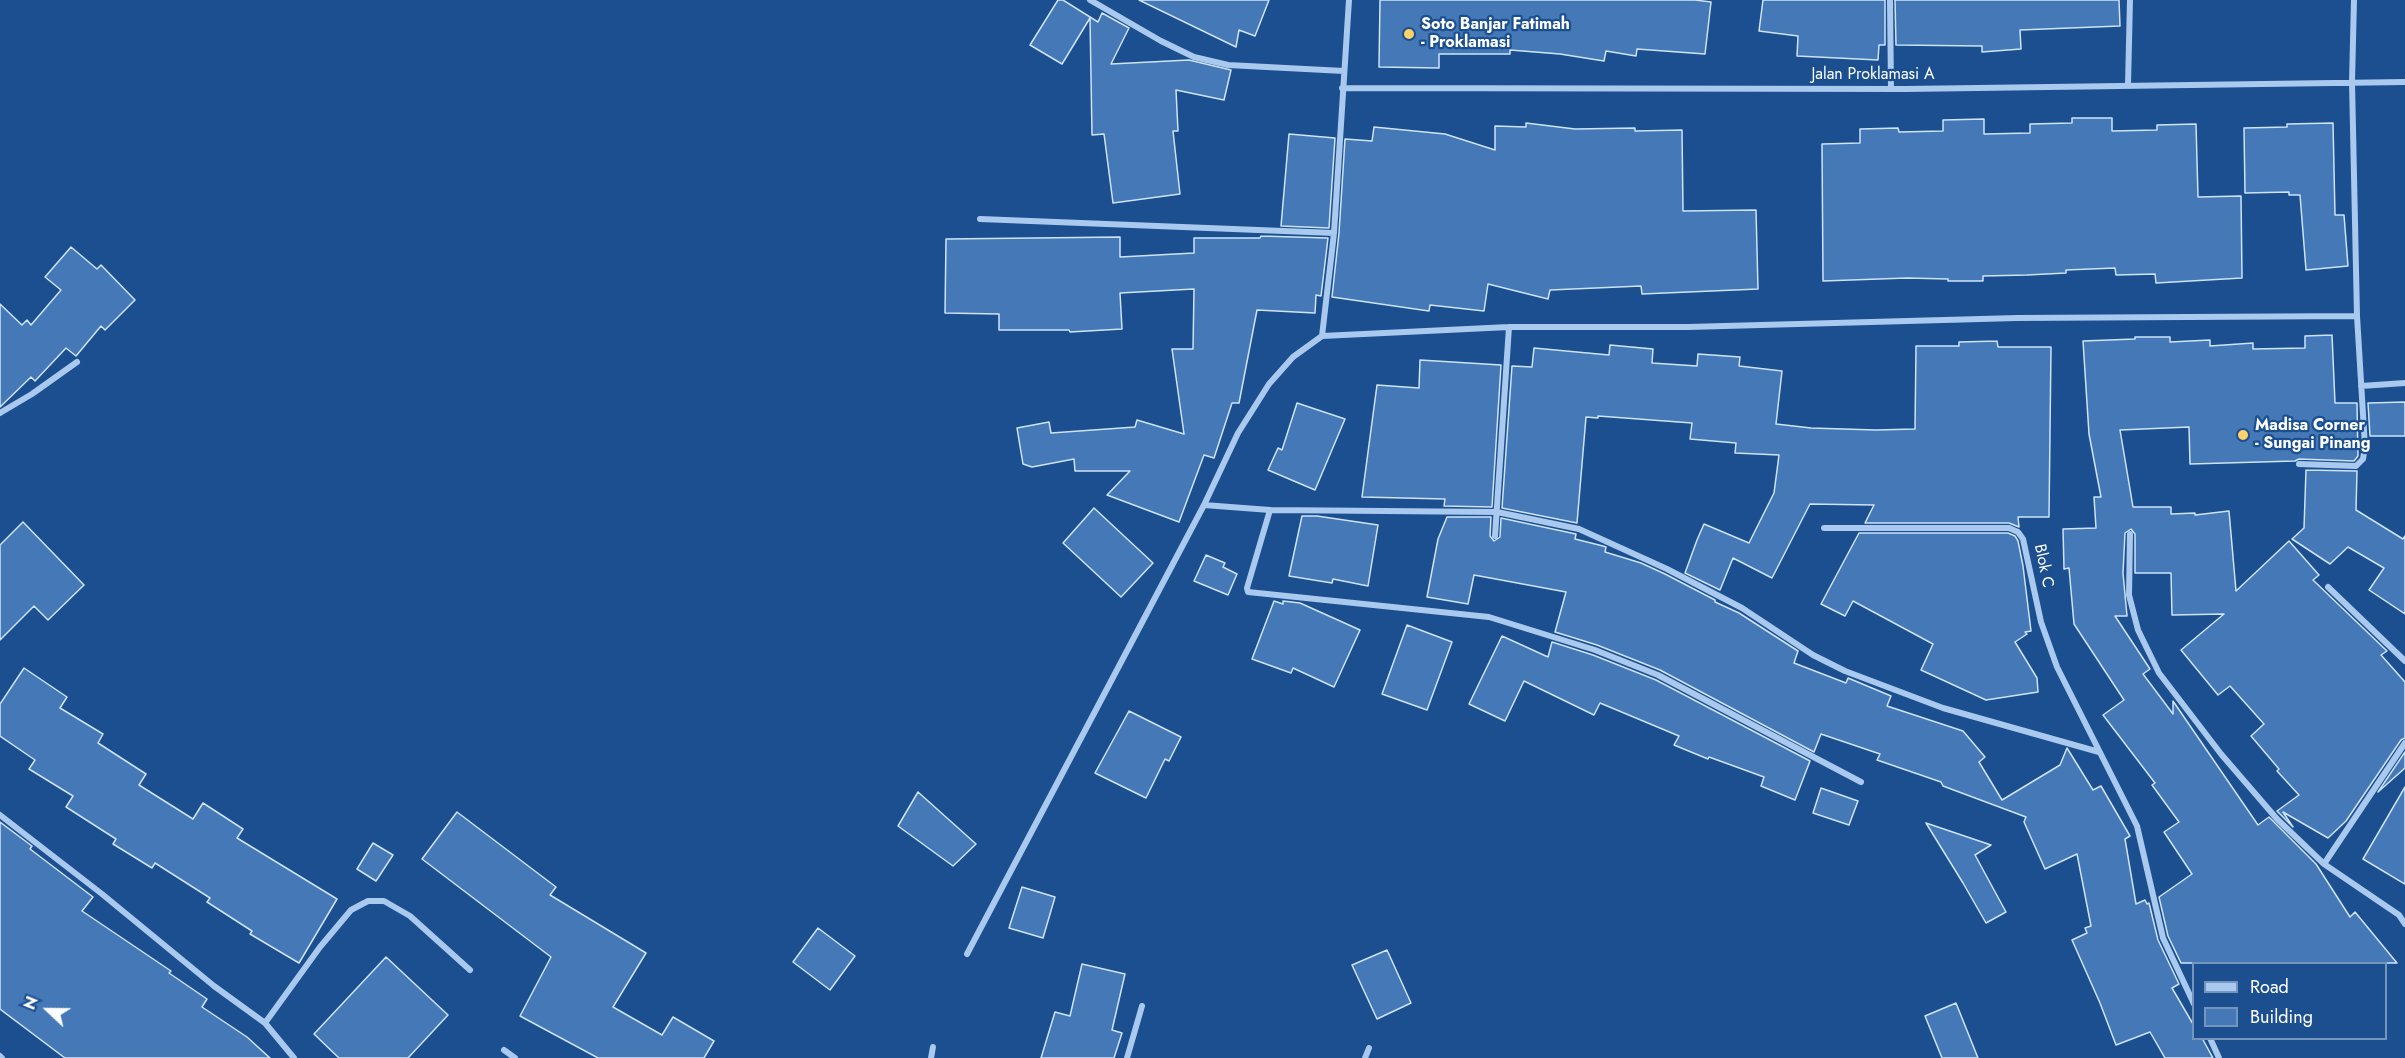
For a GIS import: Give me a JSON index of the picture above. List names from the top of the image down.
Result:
{
  "streets": {
    "street": ["Jalan Proklamasi A", "Blok C"]
  },
  "places": ["Soto Banjar Fatimah - Proklamasi", "Madisa Corner - Sungai Pinang"],
  "legend": ["Road", "Building"],
  "north": "left"
}
